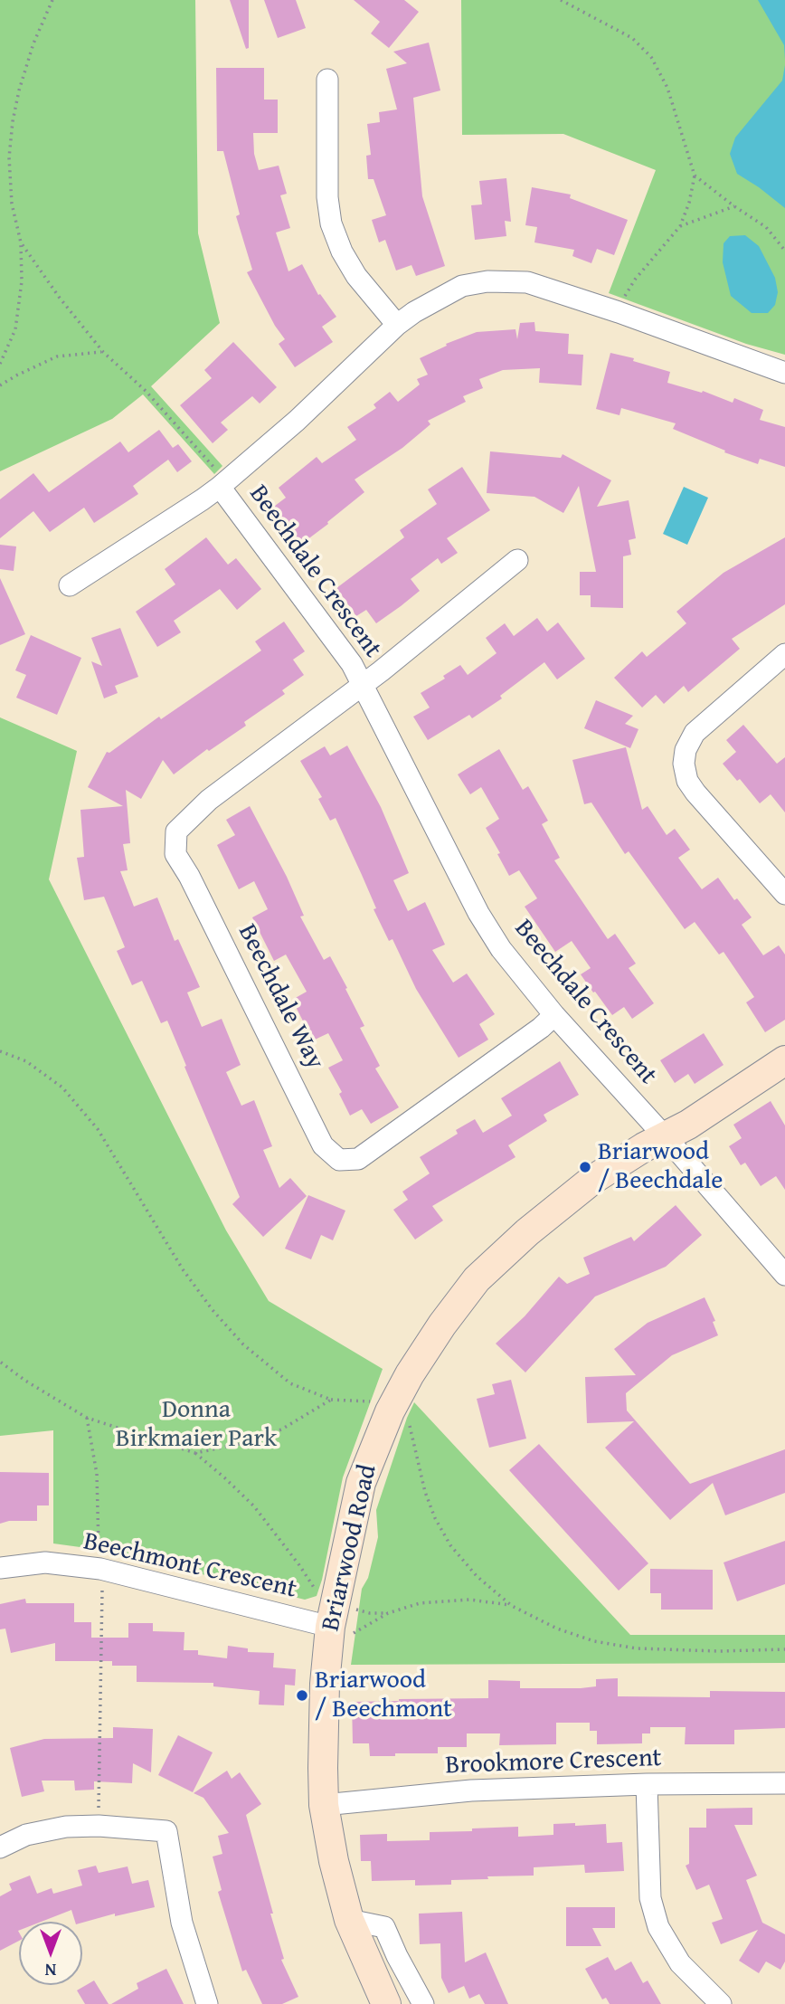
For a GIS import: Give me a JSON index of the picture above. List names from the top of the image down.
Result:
{
  "streets": {
    "street": [
      "Beechdale Crescent",
      "Beechdale Way",
      "Briarwood Road",
      "Beechmont Crescent",
      "Brookmore Crescent"
    ]
  },
  "crossings": [
    ["Beechdale Crescent", "Beechdale Way"],
    ["Beechdale Crescent", "Briarwood Road"],
    ["Briarwood Road", "Beechmont Crescent"],
    ["Briarwood Road", "Brookmore Crescent"]
  ],
  "parks": ["Donna Birkmaier Park"],
  "places": ["Briarwood / Beechdale", "Briarwood / Beechmont"],
  "north": "bottom"
}
